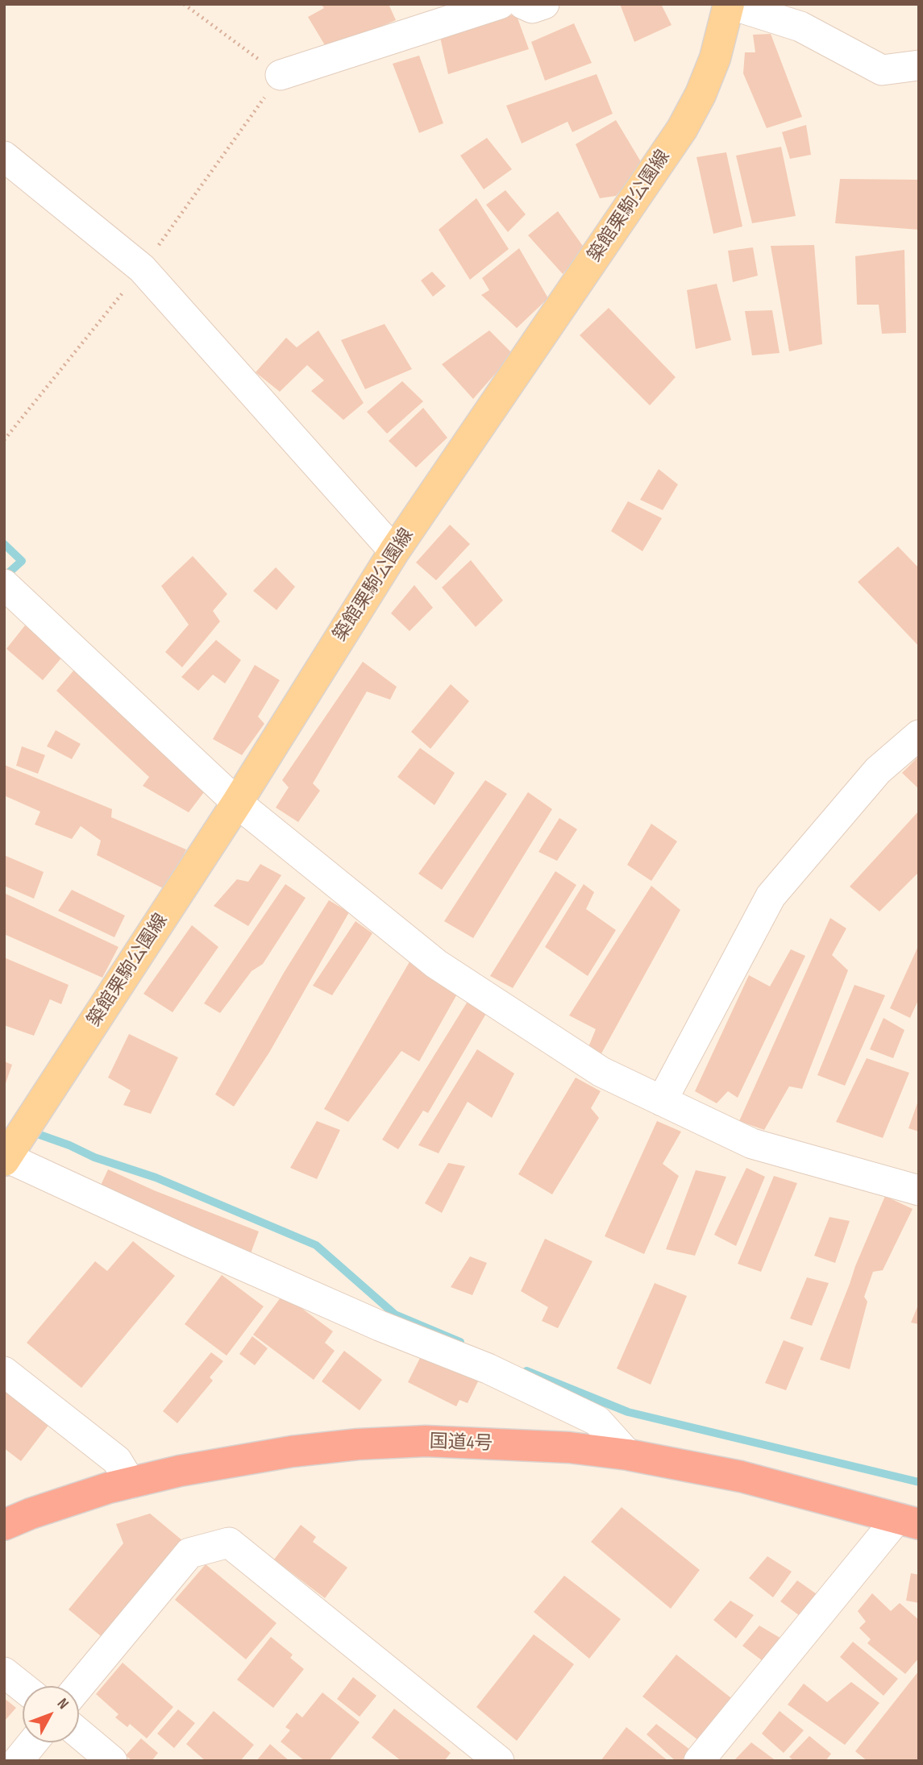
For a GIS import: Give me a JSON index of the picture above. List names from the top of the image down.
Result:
{
  "streets": {
    "highway": ["国道4号"],
    "main road": ["築館栗駒公園線"]
  },
  "north": "top right"
}
